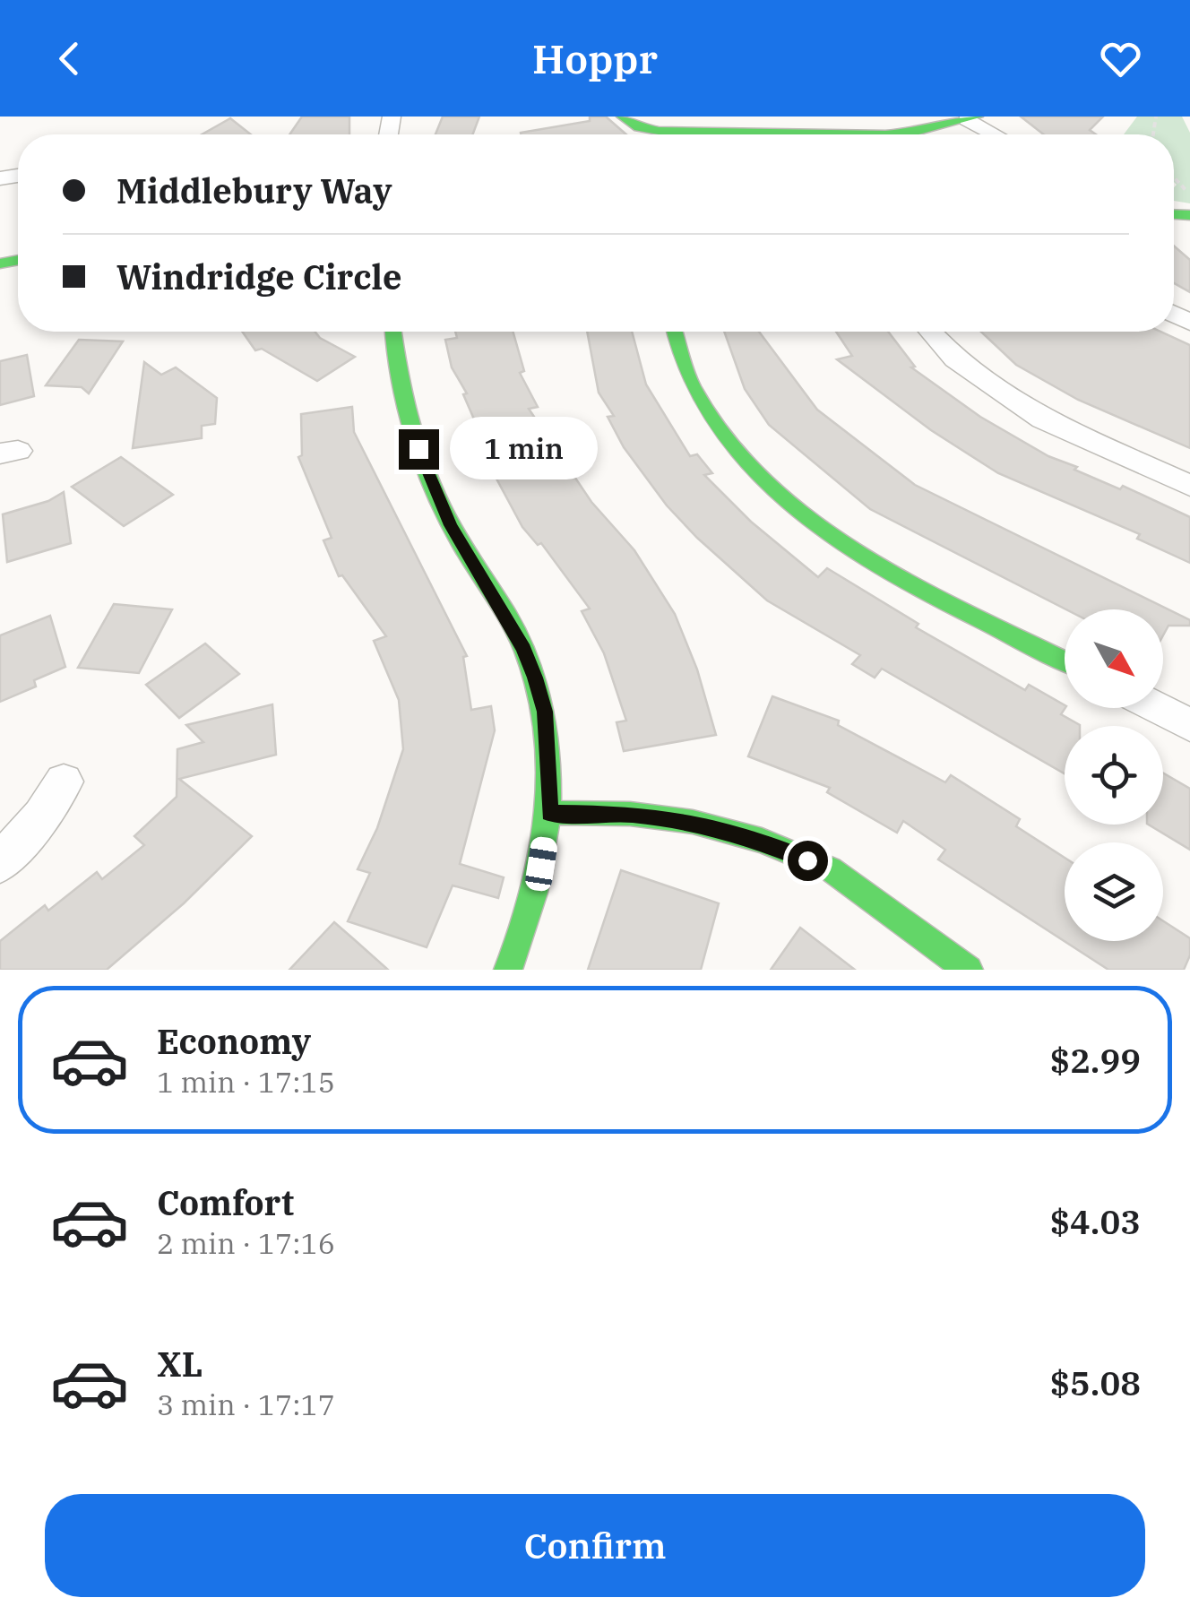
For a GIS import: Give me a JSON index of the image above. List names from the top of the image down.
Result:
{
  "north": "bottom right",
  "page": {
    "header": "Hoppr",
    "banner": ["Middlebury Way", "Windridge Circle"],
    "bubble": "1 min",
    "list": [
      {
        "name": "Economy",
        "note": "1 min · 17:15",
        "value": "$2.99"
      },
      {
        "name": "Comfort",
        "note": "2 min · 17:16",
        "value": "$4.03"
      },
      {
        "name": "XL",
        "note": "3 min · 17:17",
        "value": "$5.08"
      }
    ],
    "buttons": "Confirm"
  }
}
